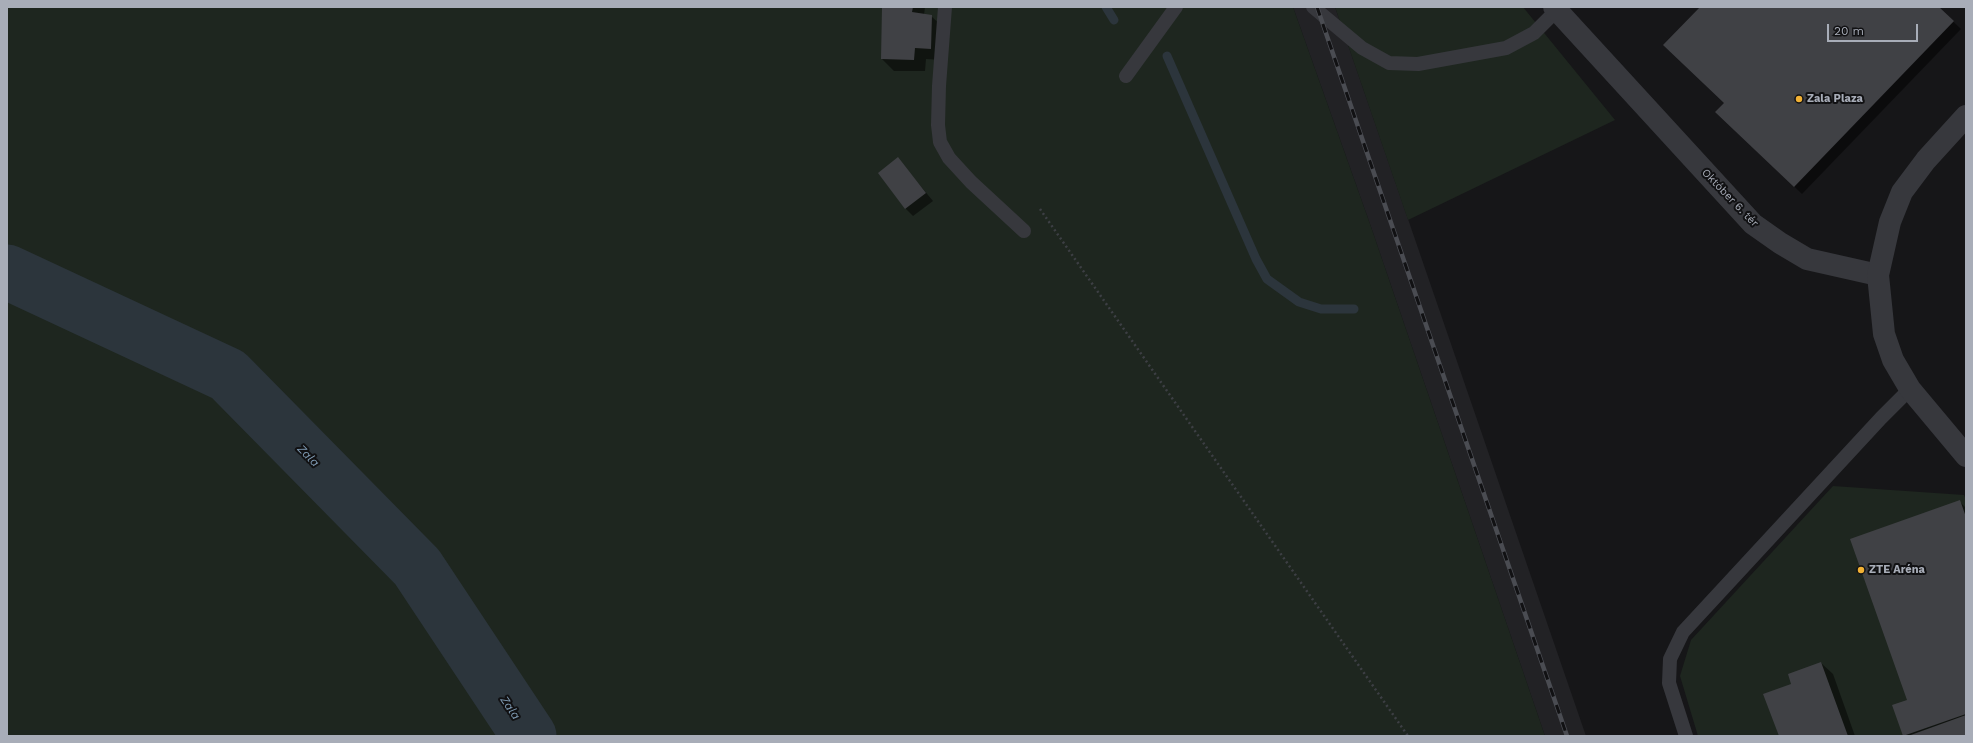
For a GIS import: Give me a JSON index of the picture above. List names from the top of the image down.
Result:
{
  "streets": {
    "street": ["Október 6. tér"]
  },
  "water": ["Zala"],
  "places": ["Zala Plaza", "ZTE Aréna"],
  "scale_bar": "20 m"
}
